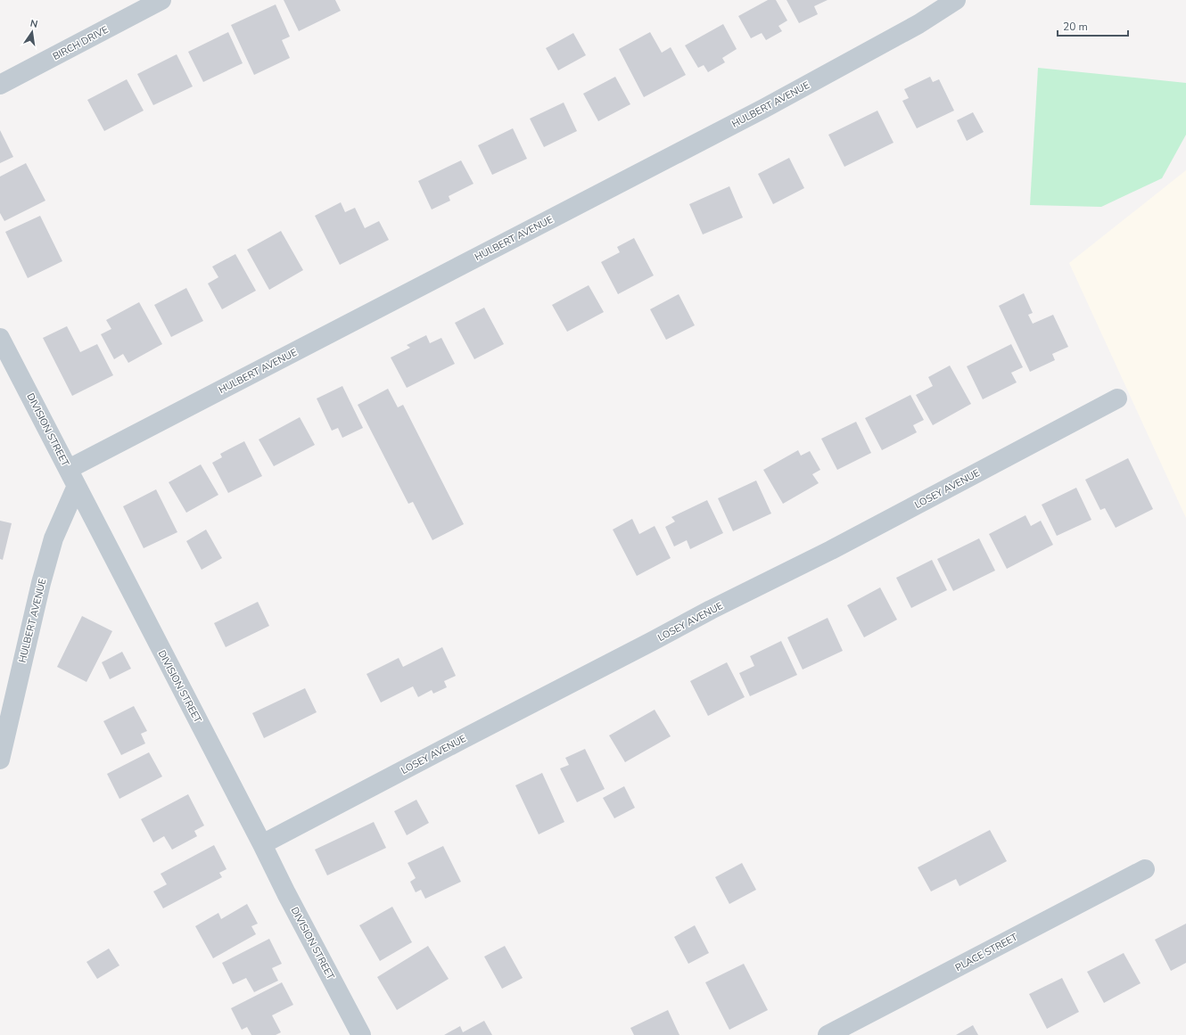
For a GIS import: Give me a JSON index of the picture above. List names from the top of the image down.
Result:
{
  "streets": {
    "street": [
      "BIRCH DRIVE",
      "HULBERT AVENUE",
      "DIVISION STREET",
      "LOSEY AVENUE",
      "PLACE STREET"
    ]
  },
  "crossings": [
    ["HULBERT AVENUE", "DIVISION STREET"],
    ["DIVISION STREET", "LOSEY AVENUE"]
  ],
  "scale_bar": "20 m",
  "north": "top"
}
